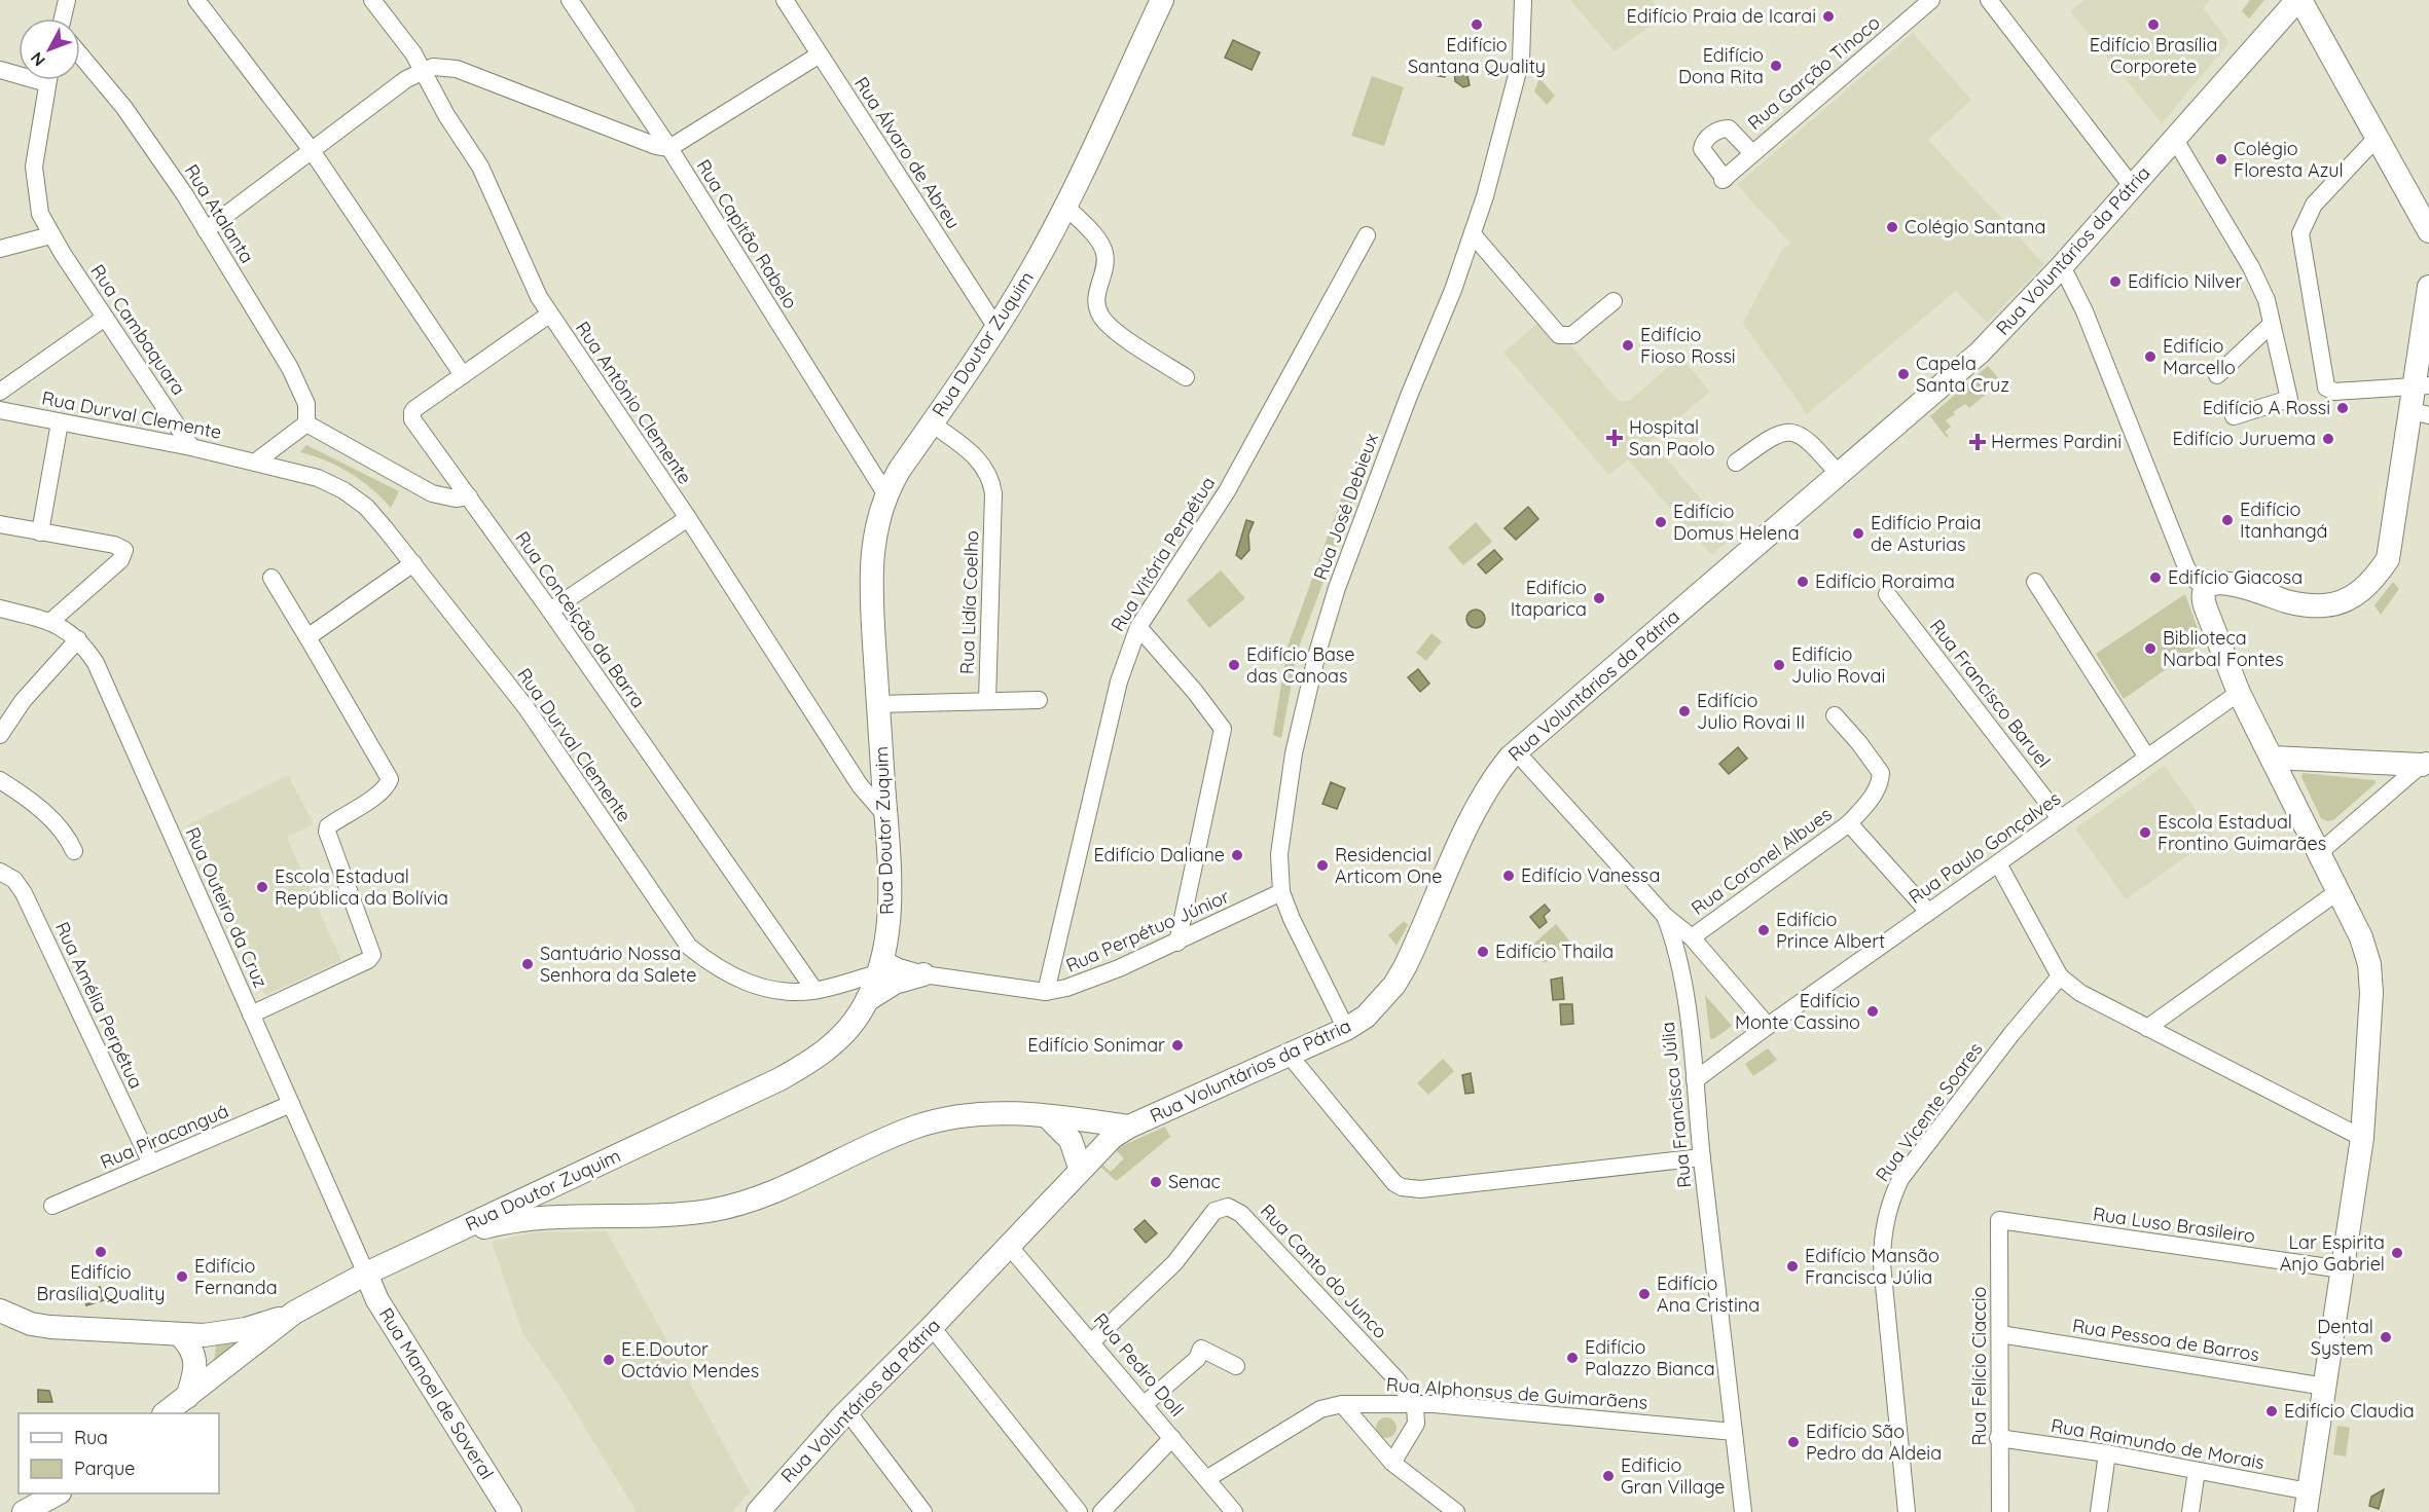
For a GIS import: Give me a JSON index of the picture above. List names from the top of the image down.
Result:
{
  "streets": {
    "main road": ["Rua Voluntários da Pátria", "Rua Doutor Zuquim", "Rua Manoel de Soveral"],
    "street": [
      "Rua Garção Tinoco",
      "Rua Álvaro de Abreu",
      "Rua Atalanta",
      "Rua Capitão Rabelo",
      "Rua Cambaquara",
      "Rua Antônio Clemente",
      "Rua Durval Clemente",
      "Rua José Debieux",
      "Rua Vitória Perpétua",
      "Rua Lidía Coelho",
      "Rua Conceição da Barra",
      "Rua Francisco Baruel",
      "Rua Paulo Gonçalves",
      "Rua Coronel Albues",
      "Rua Outeiro da Cruz",
      "Rua Perpétuo Júnior",
      "Rua Amélia Perpétua",
      "Rua Francisca Júlia",
      "Rua Vicente Soares",
      "Rua Piracanguá",
      "Rua Luso Brasileiro",
      "Rua Canto do Junco",
      "Rua Pessoa de Barros",
      "Rua Pedro Doll",
      "Rua Felício Ciaccio",
      "Rua Alphonsus de Guimarãens",
      "Rua Raimundo de Morais"
    ]
  },
  "crossings": [
    ["Rua Álvaro de Abreu", "Rua Doutor Zuquim"],
    ["Rua Capitão Rabelo", "Rua Doutor Zuquim"],
    ["Rua Voluntários da Pátria", "Rua José Debieux"],
    ["Rua Voluntários da Pátria", "Rua Francisca Júlia"],
    ["Rua Voluntários da Pátria", "Rua Pedro Doll"],
    ["Rua Cambaquara", "Rua Durval Clemente"],
    ["Rua Doutor Zuquim", "Rua Antônio Clemente"],
    ["Rua Doutor Zuquim", "Rua Durval Clemente"],
    ["Rua Doutor Zuquim", "Rua Lidía Coelho"],
    ["Rua Doutor Zuquim", "Rua Outeiro da Cruz"],
    ["Rua Doutor Zuquim", "Rua Perpétuo Júnior"],
    ["Rua Doutor Zuquim", "Rua Manoel de Soveral"],
    ["Rua Antônio Clemente", "Rua Conceição da Barra"],
    ["Rua Durval Clemente", "Rua Conceição da Barra"],
    ["Rua Durval Clemente", "Rua Perpétuo Júnior"],
    ["Rua José Debieux", "Rua Perpétuo Júnior"],
    ["Rua Vitória Perpétua", "Rua Perpétuo Júnior"],
    ["Rua Francisco Baruel", "Rua Paulo Gonçalves"],
    ["Rua Paulo Gonçalves", "Rua Coronel Albues"],
    ["Rua Paulo Gonçalves", "Rua Francisca Júlia"],
    ["Rua Outeiro da Cruz", "Rua Piracanguá"],
    ["Rua Outeiro da Cruz", "Rua Manoel de Soveral"],
    ["Rua Amélia Perpétua", "Rua Piracanguá"],
    ["Rua Francisca Júlia", "Rua Alphonsus de Guimarãens"],
    ["Rua Luso Brasileiro", "Rua Felício Ciaccio"],
    ["Rua Canto do Junco", "Rua Pedro Doll"],
    ["Rua Canto do Junco", "Rua Alphonsus de Guimarãens"],
    ["Rua Pessoa de Barros", "Rua Felício Ciaccio"],
    ["Rua Pedro Doll", "Rua Alphonsus de Guimarãens"],
    ["Rua Felício Ciaccio", "Rua Raimundo de Morais"]
  ],
  "places": {
    "other": [
      "Edifício Praia de Icarai",
      "Edifício Santana Quality",
      "Edifício Brasília Corporete",
      "Edifício Dona Rita",
      "Colégio Floresta Azul",
      "Colégio Santana",
      "Edifício Nilver",
      "Edifício Fioso Rossi",
      "Edifício Marcello",
      "Capela Santa Cruz",
      "Edifício A Rossi",
      "Edifício Juruema",
      "Edifício Itanhangá",
      "Edifício Domus Helena",
      "Edifício Praia de Asturias",
      "Edifício Giacosa",
      "Edifício Roraima",
      "Edifício Itaparica",
      "Biblioteca Narbal Fontes",
      "Edifício Base das Canoas",
      "Edifício Julio Rovai",
      "Edifício Julio Rovai II",
      "Escola Estadual Frontino Guimarães",
      "Edifício Daliane",
      "Residencial Articom One",
      "Edifício Vanessa",
      "Escola Estadual República da Bolívia",
      "Edifício Prince Albert",
      "Edifício Thaila",
      "Santuário Nossa Senhora da Salete",
      "Edifício Monte Cassino",
      "Edifício Sonimar",
      "Senac",
      "Edifício Brasília Quality",
      "Lar Espirita Anjo Gabriel",
      "Edifício Mansão Francisca Júlia",
      "Edifício Fernanda",
      "Edifício Ana Cristina",
      "Dental System",
      "Edifício Palazzo Bianca",
      "E.E.Doutor Octávio Mendes",
      "Edifício Claudia",
      "Edifício São Pedro da Aldeia",
      "Edificio Gran Village"
    ],
    "health": ["Hospital San Paolo", "Hermes Pardini"]
  },
  "legend": ["Rua", "Parque"],
  "north": "bottom left"
}
